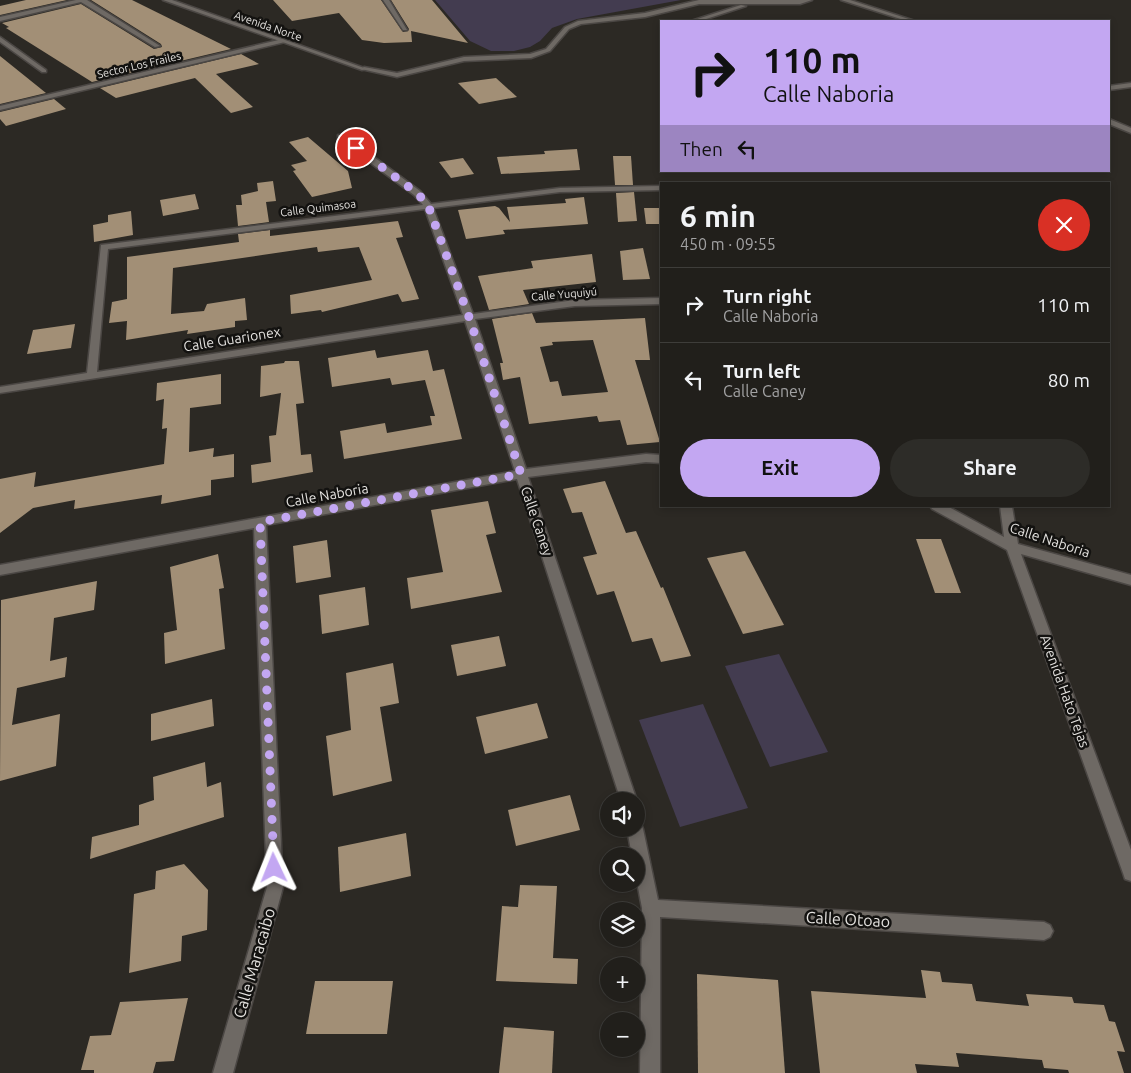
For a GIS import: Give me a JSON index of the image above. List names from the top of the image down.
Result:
{
  "streets": {
    "street": [
      "Avenida Norte",
      "Sector Los Frailes",
      "Calle Quimasoa",
      "Calle Yuquiyú",
      "Calle Guarionex",
      "Calle Naboria",
      "Calle Caney",
      "Avenida Hato Tejas",
      "Calle Otoao",
      "Calle Maracaibo"
    ]
  },
  "crossings": [
    ["Avenida Norte", "Sector Los Frailes"],
    ["Calle Quimasoa", "Calle Guarionex"],
    ["Calle Quimasoa", "Calle Caney"],
    ["Calle Yuquiyú", "Calle Guarionex"],
    ["Calle Yuquiyú", "Calle Caney"],
    ["Calle Guarionex", "Calle Caney"],
    ["Calle Naboria", "Calle Caney"],
    ["Calle Naboria", "Avenida Hato Tejas"],
    ["Calle Naboria", "Calle Maracaibo"]
  ],
  "page": {
    "turn": ["110 m", "Calle Naboria"],
    "then": "Then",
    "heading": ["6 min", "450 m · 09:55"],
    "list": [
      {
        "name": "Turn right",
        "note": "Calle Naboria",
        "value": "110 m"
      },
      {
        "name": "Turn left",
        "note": "Calle Caney",
        "value": "80 m"
      }
    ],
    "buttons": ["Exit", "Share"],
    "map_buttons": ["+", "−"]
  }
}
